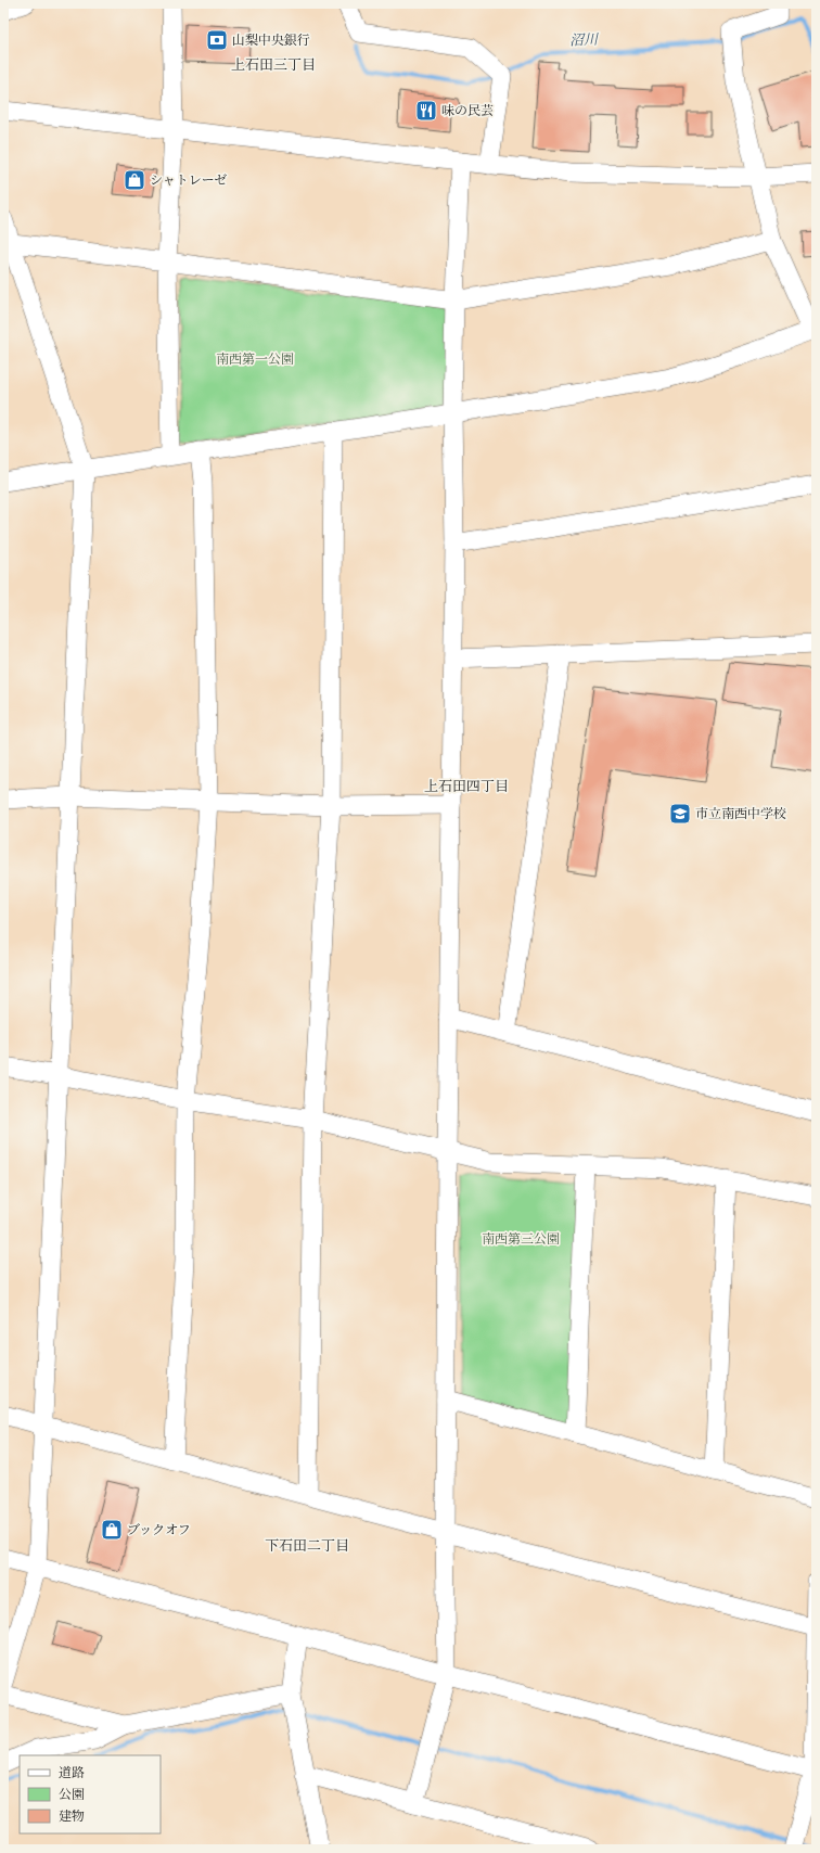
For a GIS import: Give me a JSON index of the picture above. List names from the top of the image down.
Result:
{
  "districts": ["上石田三丁目", "上石田四丁目", "下石田二丁目"],
  "water": ["沼川"],
  "parks": ["南西第一公園", "南西第三公園"],
  "places": {
    "bank": ["山梨中央銀行"],
    "restaurant": ["味の民芸"],
    "shop": ["シャトレーゼ", "ブックオフ"],
    "school or university": ["市立南西中学校"]
  },
  "legend": ["道路", "公園", "建物"]
}
